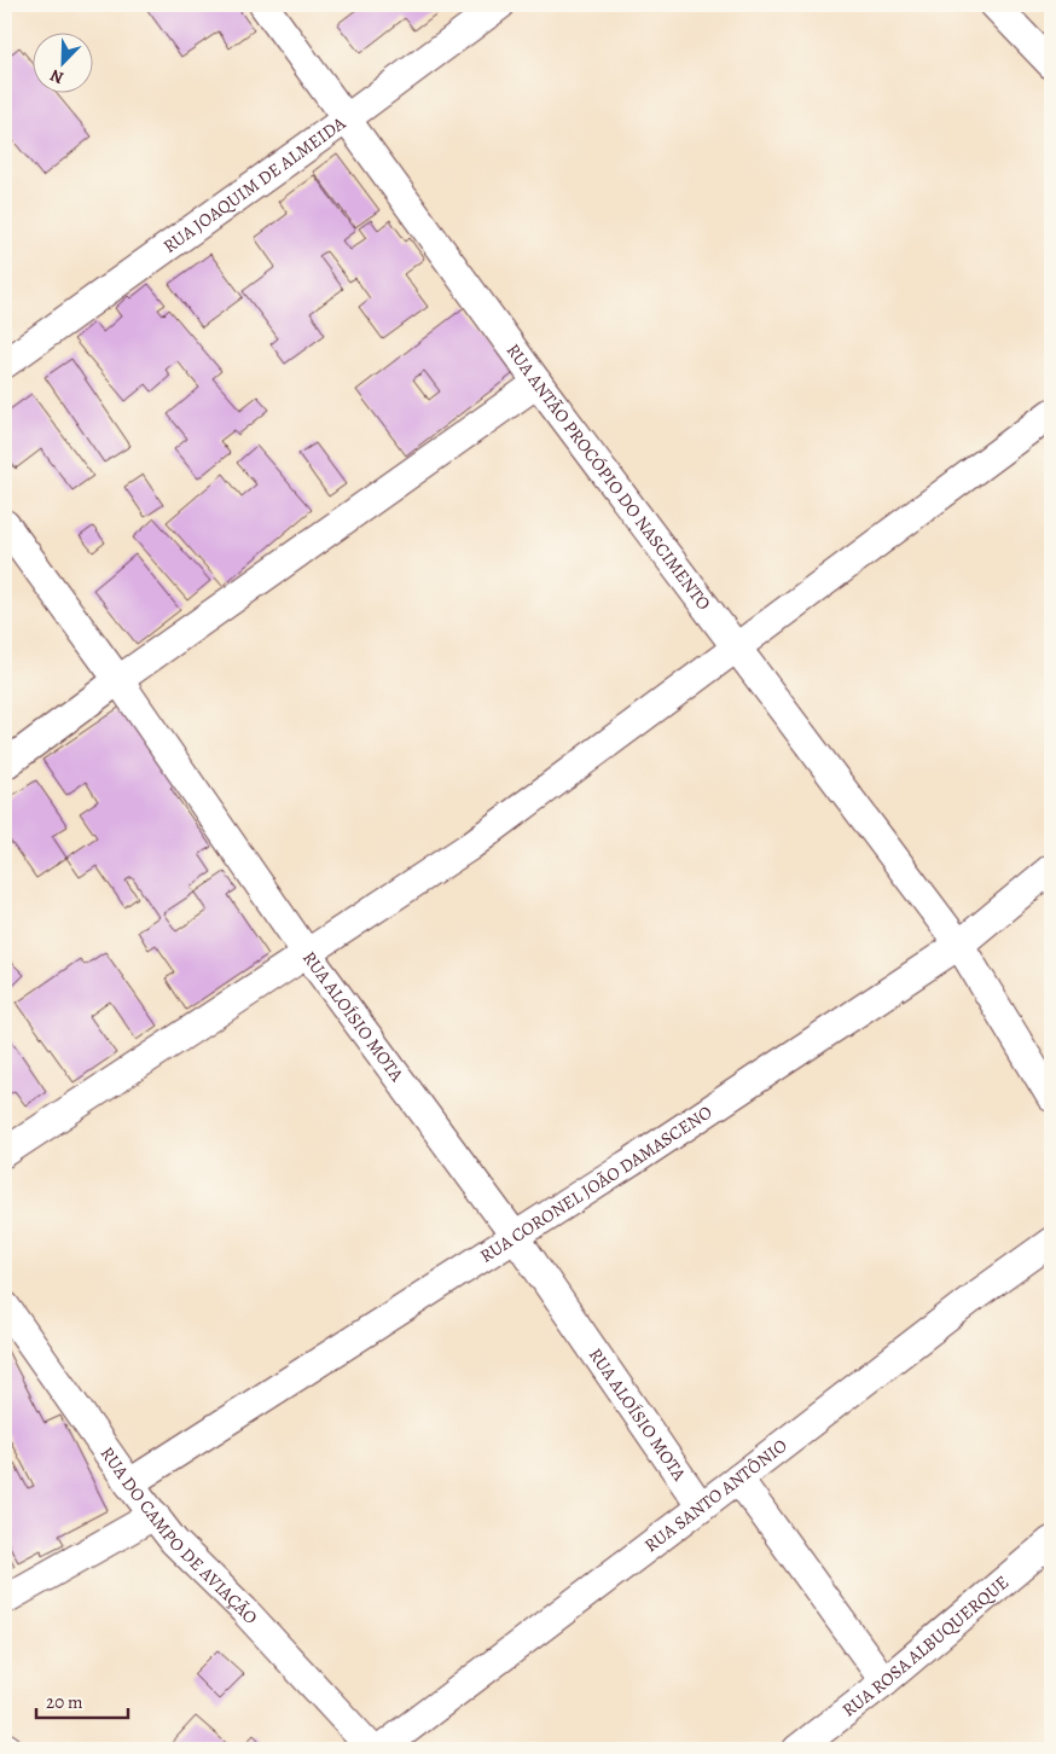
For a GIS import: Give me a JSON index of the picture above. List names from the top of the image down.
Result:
{
  "streets": {
    "street": [
      "RUA JOAQUIM DE ALMEIDA",
      "RUA ANTÃO PROCÓPIO DO NASCIMENTO",
      "RUA ALOÍSIO MOTA",
      "RUA CORONEL JOÃO DAMASCENO",
      "RUA SANTO ANTÔNIO",
      "RUA DO CAMPO DE AVIAÇÃO",
      "RUA ROSA ALBUQUERQUE"
    ]
  },
  "crossings": [
    ["RUA JOAQUIM DE ALMEIDA", "RUA ANTÃO PROCÓPIO DO NASCIMENTO"],
    ["RUA ANTÃO PROCÓPIO DO NASCIMENTO", "RUA CORONEL JOÃO DAMASCENO"],
    ["RUA ALOÍSIO MOTA", "RUA CORONEL JOÃO DAMASCENO"],
    ["RUA ALOÍSIO MOTA", "RUA SANTO ANTÔNIO"],
    ["RUA CORONEL JOÃO DAMASCENO", "RUA DO CAMPO DE AVIAÇÃO"]
  ],
  "scale_bar": "20 m",
  "north": "bottom left"
}
